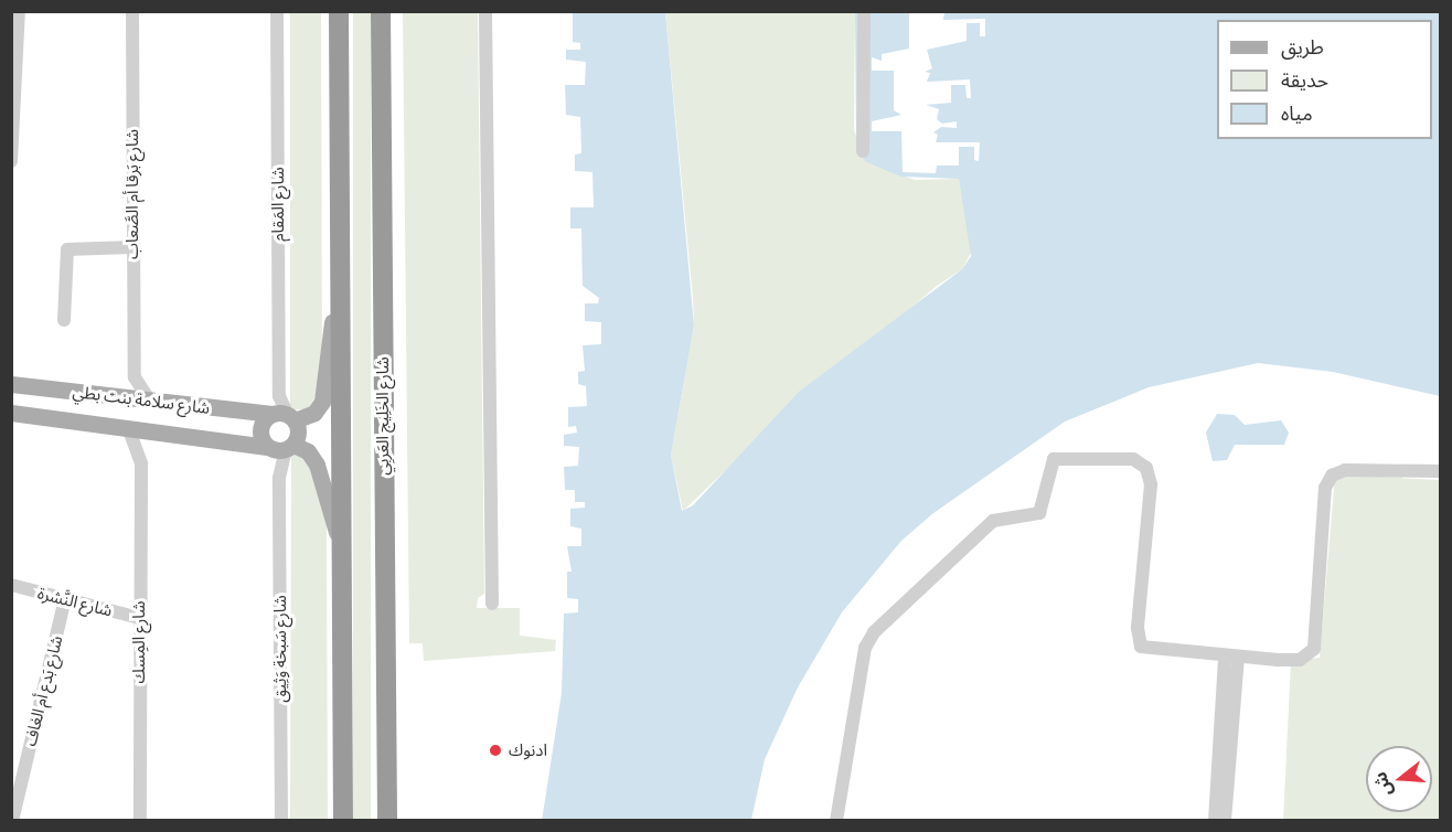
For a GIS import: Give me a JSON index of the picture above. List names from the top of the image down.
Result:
{
  "streets": {
    "highway": ["شارع الخَلِيج العَربِي"],
    "main road": ["شارع سلامة بنت بطي"],
    "street": [
      "شارع بَرقا أم الصَّعاب",
      "شارع المَقام",
      "شارع النَّشرة",
      "شارع المِسك",
      "شارع سَبخة وَثِيق",
      "شارع بَدع أم الغاف"
    ]
  },
  "crossings": [
    ["شارع المَقام", "شارع سلامة بنت بطي"],
    ["شارع سلامة بنت بطي", "شارع المِسك"],
    ["شارع سلامة بنت بطي", "شارع سَبخة وَثِيق"],
    ["شارع النَّشرة", "شارع المِسك"],
    ["شارع النَّشرة", "شارع بَدع أم الغاف"]
  ],
  "places": ["ادنوك"],
  "legend": ["طريق", "حديقة", "مياه"],
  "north": "left"
}
